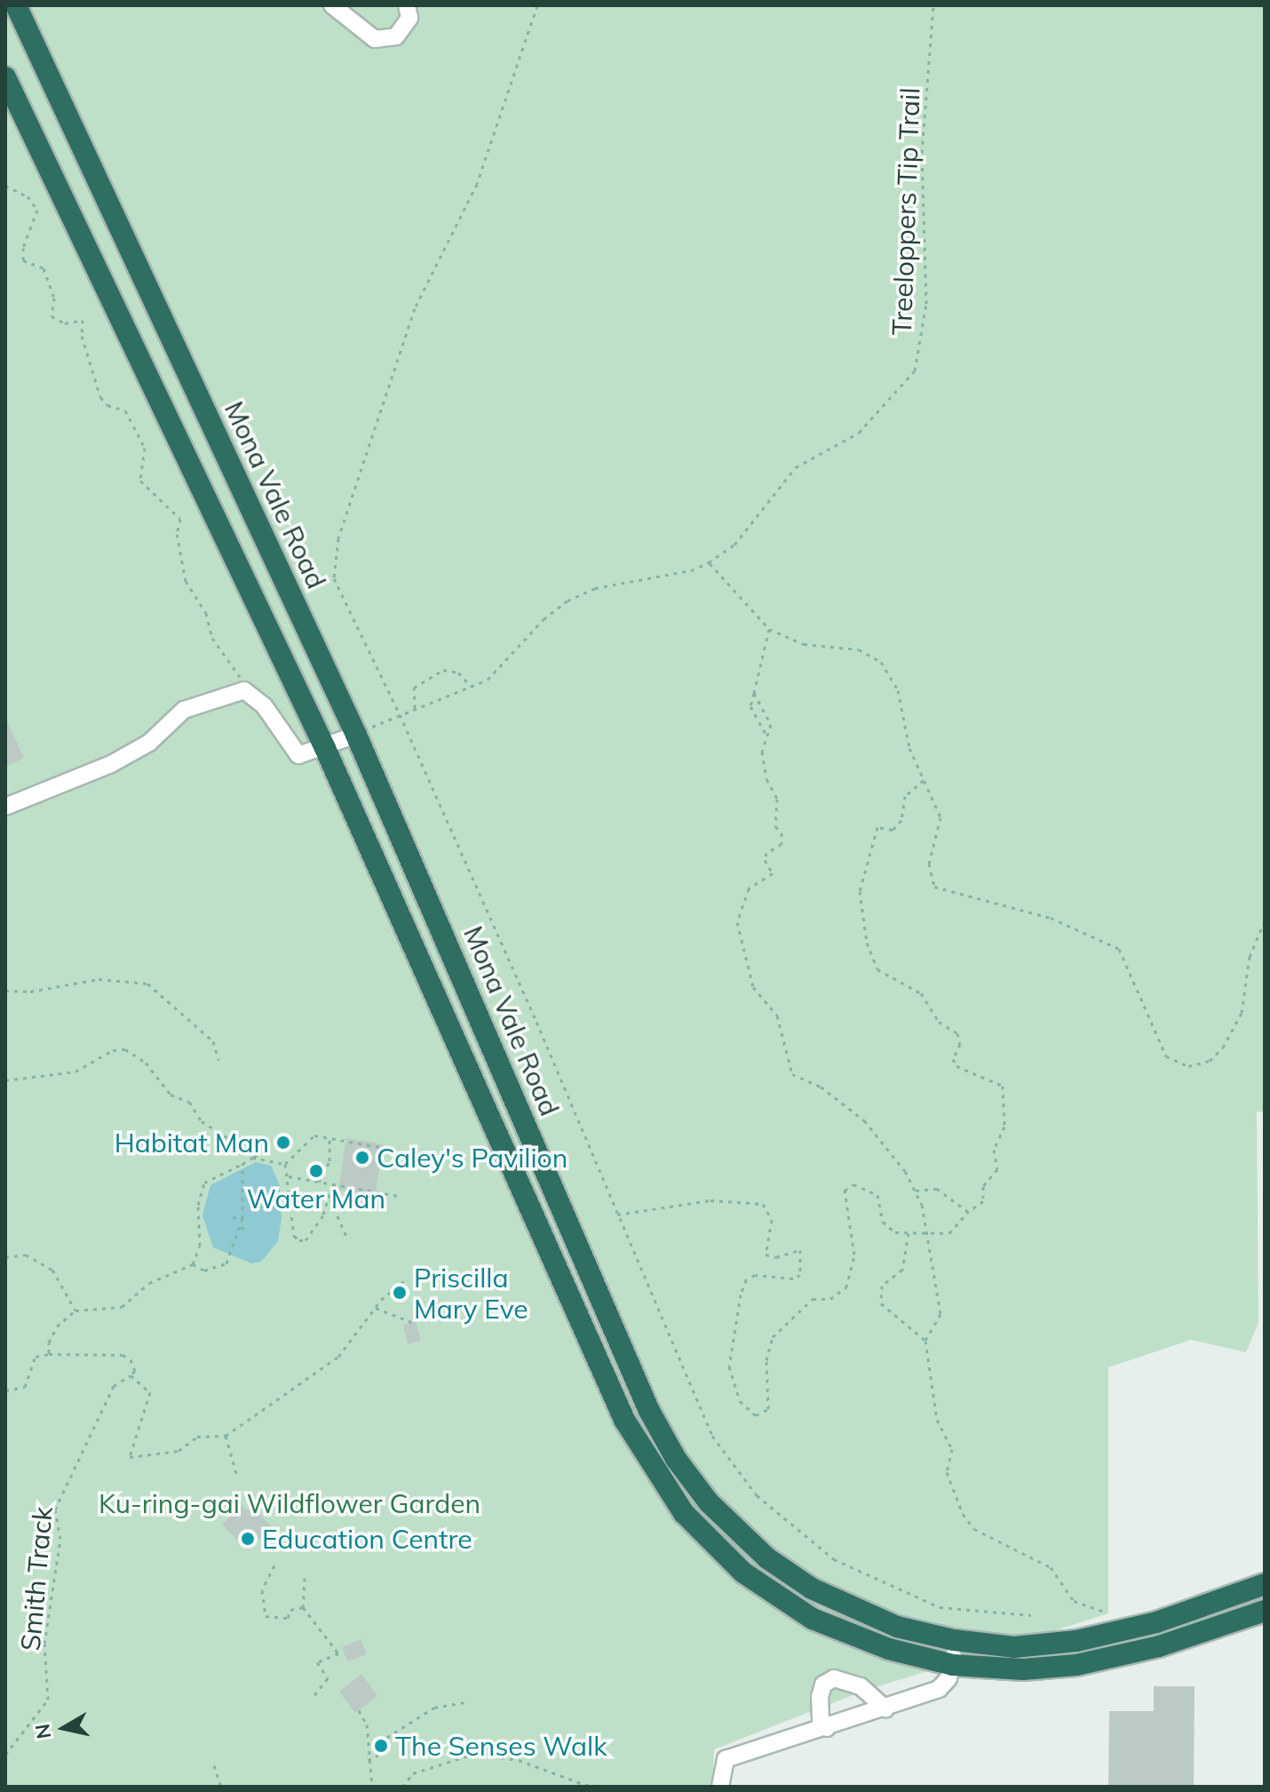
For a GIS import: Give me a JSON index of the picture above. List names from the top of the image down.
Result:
{
  "streets": {
    "highway": ["Mona Vale Road"],
    "path": ["Treeloppers Tip Trail", "Smith Track"]
  },
  "crossings": [
    ["Treeloppers Tip Trail", "Mona Vale Road"]
  ],
  "parks": ["Ku-ring-gai Wildflower Garden"],
  "places": [
    "Habitat Man",
    "Caley's Pavilion",
    "Water Man",
    "Priscilla Mary Eve",
    "Education Centre",
    "The Senses Walk"
  ],
  "north": "left"
}
